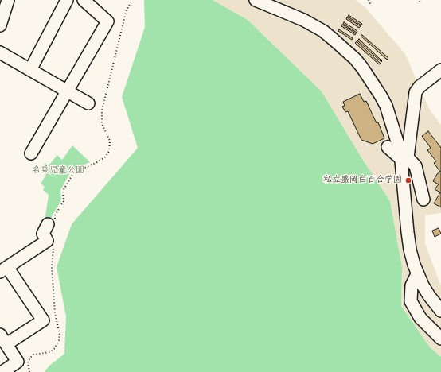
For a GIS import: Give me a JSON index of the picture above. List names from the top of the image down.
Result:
{
  "parks": ["名乗児童公園"],
  "places": ["私立盛岡白百合学園"]
}
